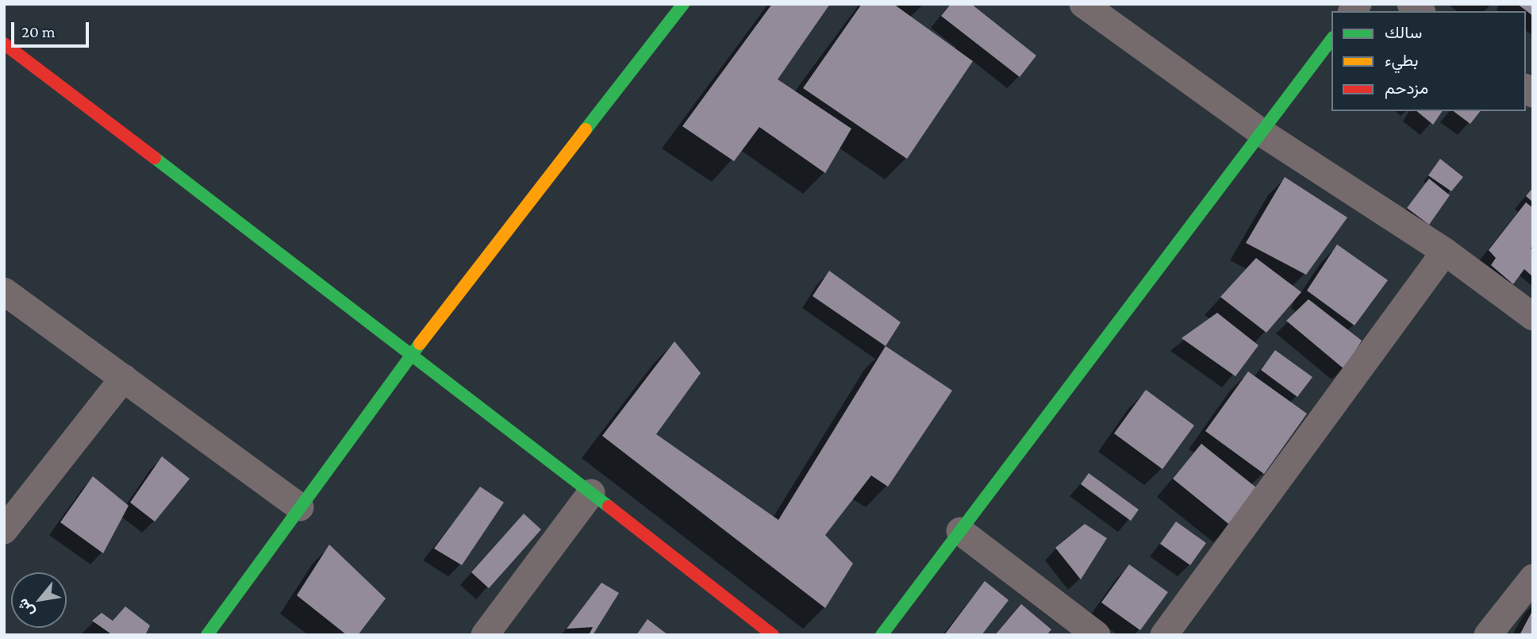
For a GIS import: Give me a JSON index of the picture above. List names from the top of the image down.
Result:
{
  "legend": ["سالك", "بطيء", "مزدحم"],
  "scale_bar": "20 m",
  "north": "bottom left"
}
